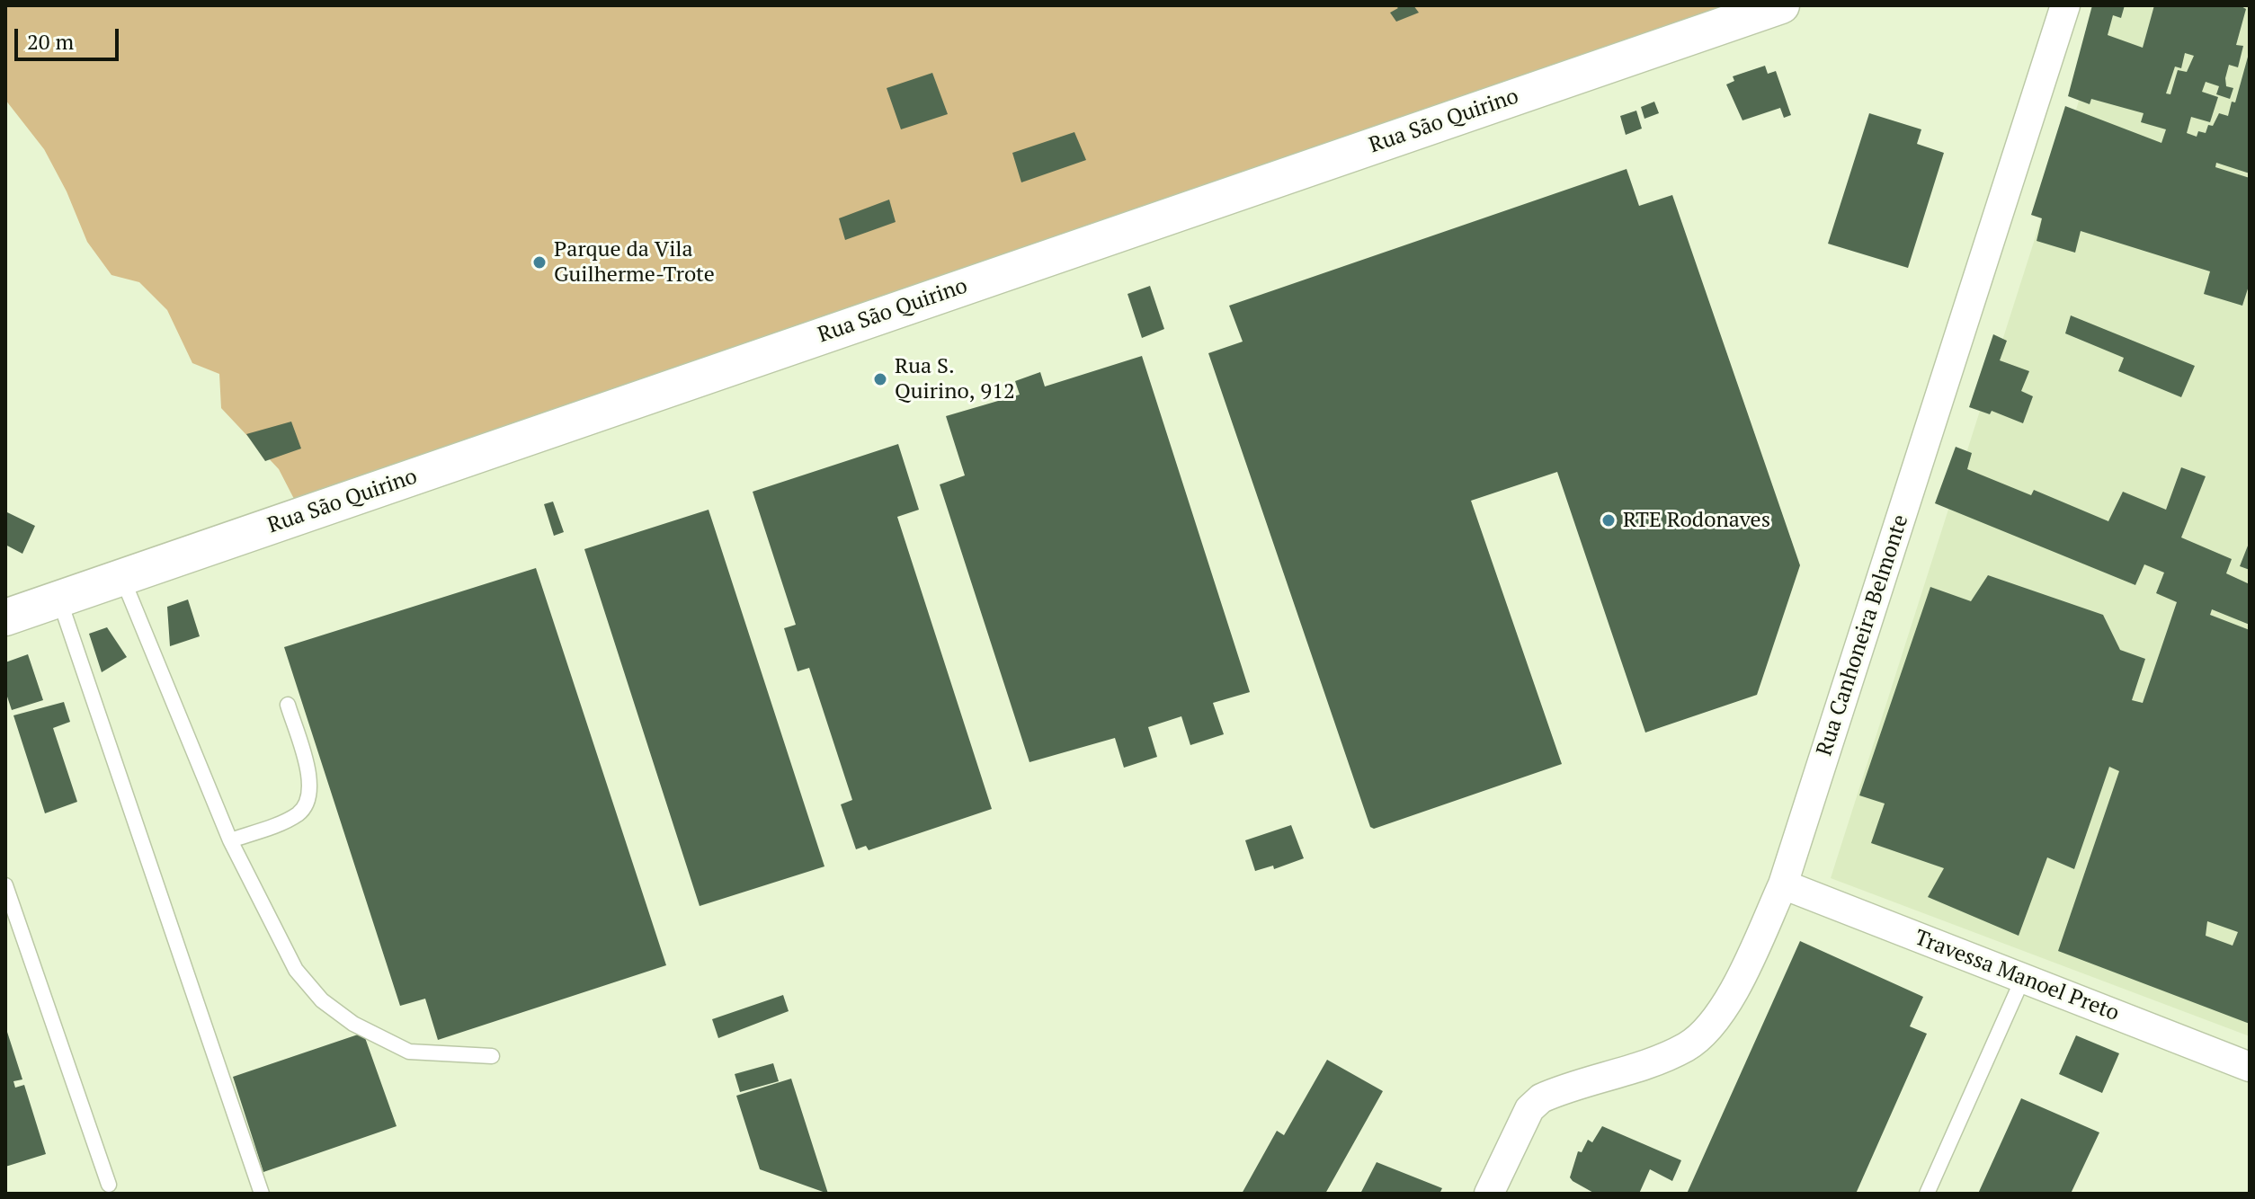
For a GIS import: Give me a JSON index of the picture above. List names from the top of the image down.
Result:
{
  "streets": {
    "street": ["Rua São Quirino", "Rua Canhoneira Belmonte", "Travessa Manoel Preto"]
  },
  "crossings": [
    ["Rua Canhoneira Belmonte", "Travessa Manoel Preto"]
  ],
  "places": ["Parque da Vila Guilherme-Trote", "Rua S. Quirino, 912", "RTE Rodonaves"],
  "scale_bar": "20 m"
}
